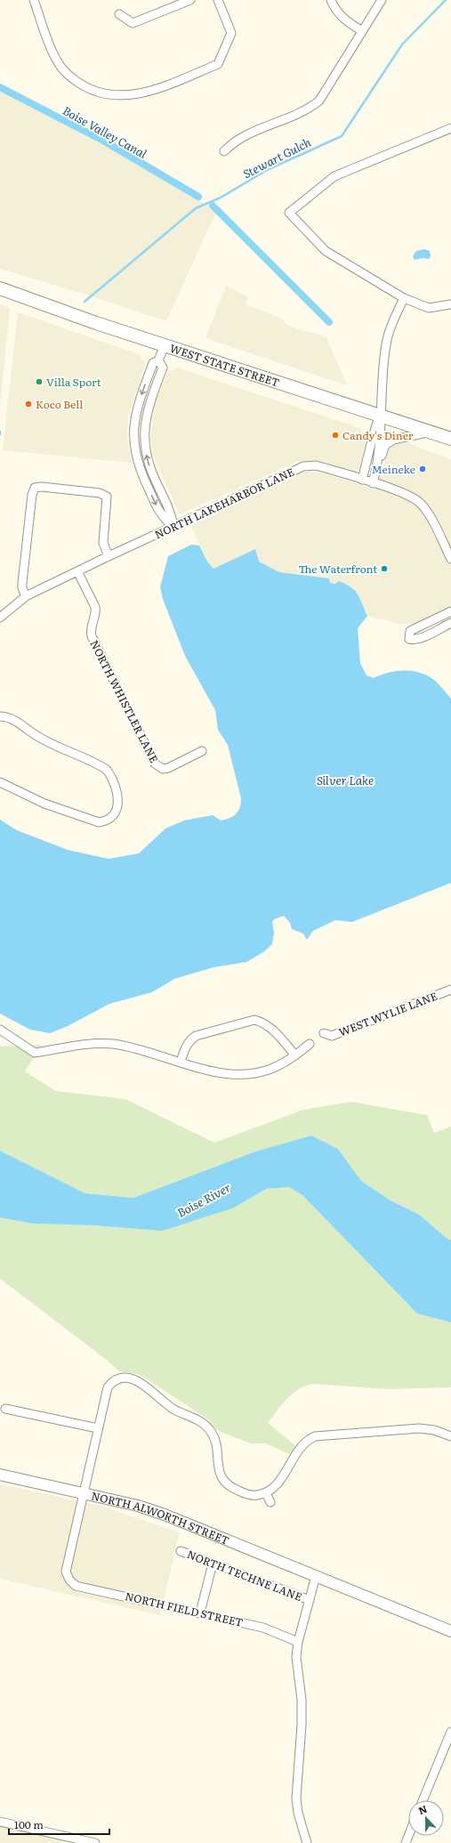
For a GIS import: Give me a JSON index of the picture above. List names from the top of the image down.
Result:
{
  "streets": {
    "main road": ["WEST STATE STREET"],
    "street": [
      "NORTH LAKEHARBOR LANE",
      "NORTH WHISTLER LANE",
      "WEST WYLIE LANE",
      "NORTH ALWORTH STREET",
      "NORTH TECHNE LANE",
      "NORTH FIELD STREET"
    ]
  },
  "crossings": [
    ["NORTH LAKEHARBOR LANE", "NORTH WHISTLER LANE"],
    ["NORTH ALWORTH STREET", "NORTH FIELD STREET"]
  ],
  "water": [
    "Boise Valley Canal",
    "Stewart Gulch",
    "Silver Lake",
    "Boise River"
  ],
  "places": [
    "Villa Sport",
    "Koco Bell",
    "Candy's Diner",
    "Meineke",
    "The Waterfront"
  ],
  "scale_bar": "100 m",
  "north": "top"
}
